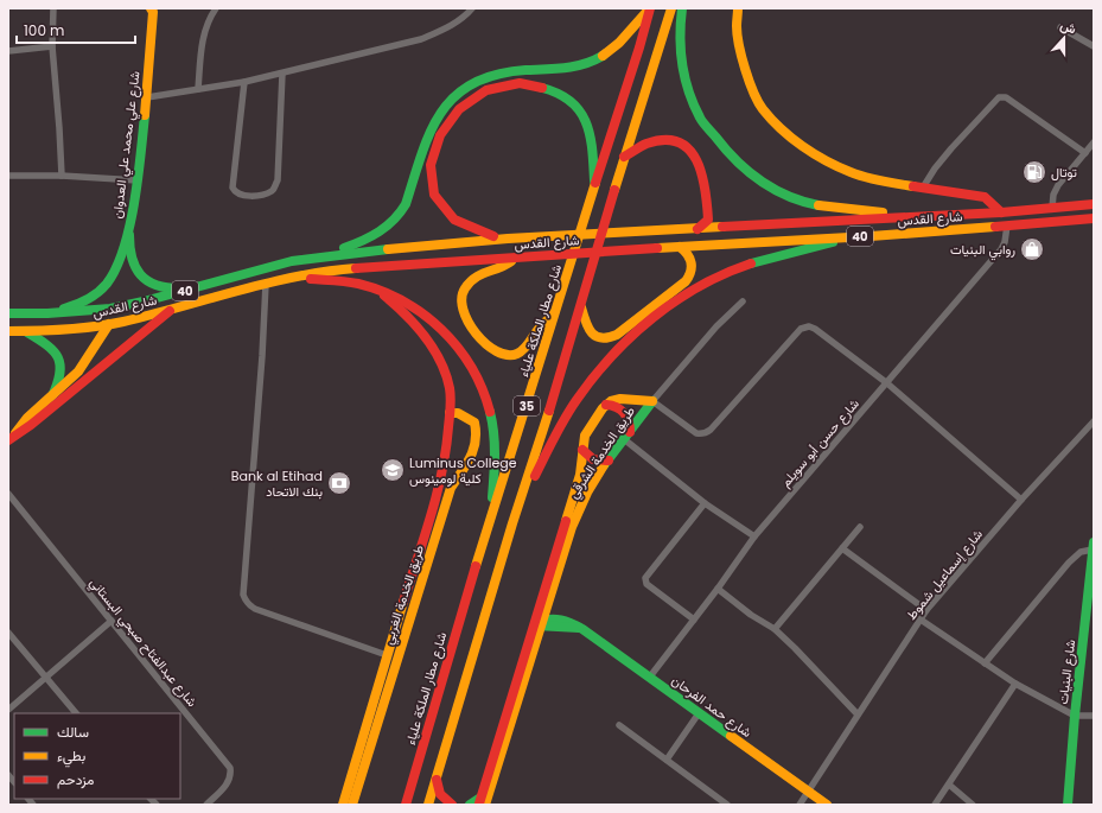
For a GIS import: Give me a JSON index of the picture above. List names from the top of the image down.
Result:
{
  "streets": {
    "main road": [
      "شارع علي محمد علي العدوان",
      "شارع القدس",
      "40",
      "شارع مطار الملكة علياء",
      "35",
      "طريق الخدمة الشرقي",
      "طريق الخدمة الغربي",
      "شارع البنيات",
      "شارع حمد الفرحان"
    ],
    "street": ["شارع حسن أبو سويلم", "شارع إسماعيل شموط", "شارع عبدالفتاح صبحي البستاني"]
  },
  "crossings": [
    ["شارع علي محمد علي العدوان", "شارع القدس"],
    ["شارع القدس", "شارع حسن أبو سويلم"],
    ["شارع حسن أبو سويلم", "شارع حمد الفرحان"],
    ["طريق الخدمة الشرقي", "شارع حمد الفرحان"],
    ["شارع إسماعيل شموط", "شارع حمد الفرحان"]
  ],
  "places": {
    "fuel station": ["توتال"],
    "shop": ["روابي البنيات"],
    "school or university": ["Luminus College كلية لومينوس"],
    "bank": ["Bank al Etihad بنك الاتحاد"]
  },
  "legend": ["سالك", "بطيء", "مزدحم"],
  "scale_bar": "100 m",
  "north": "top"
}
